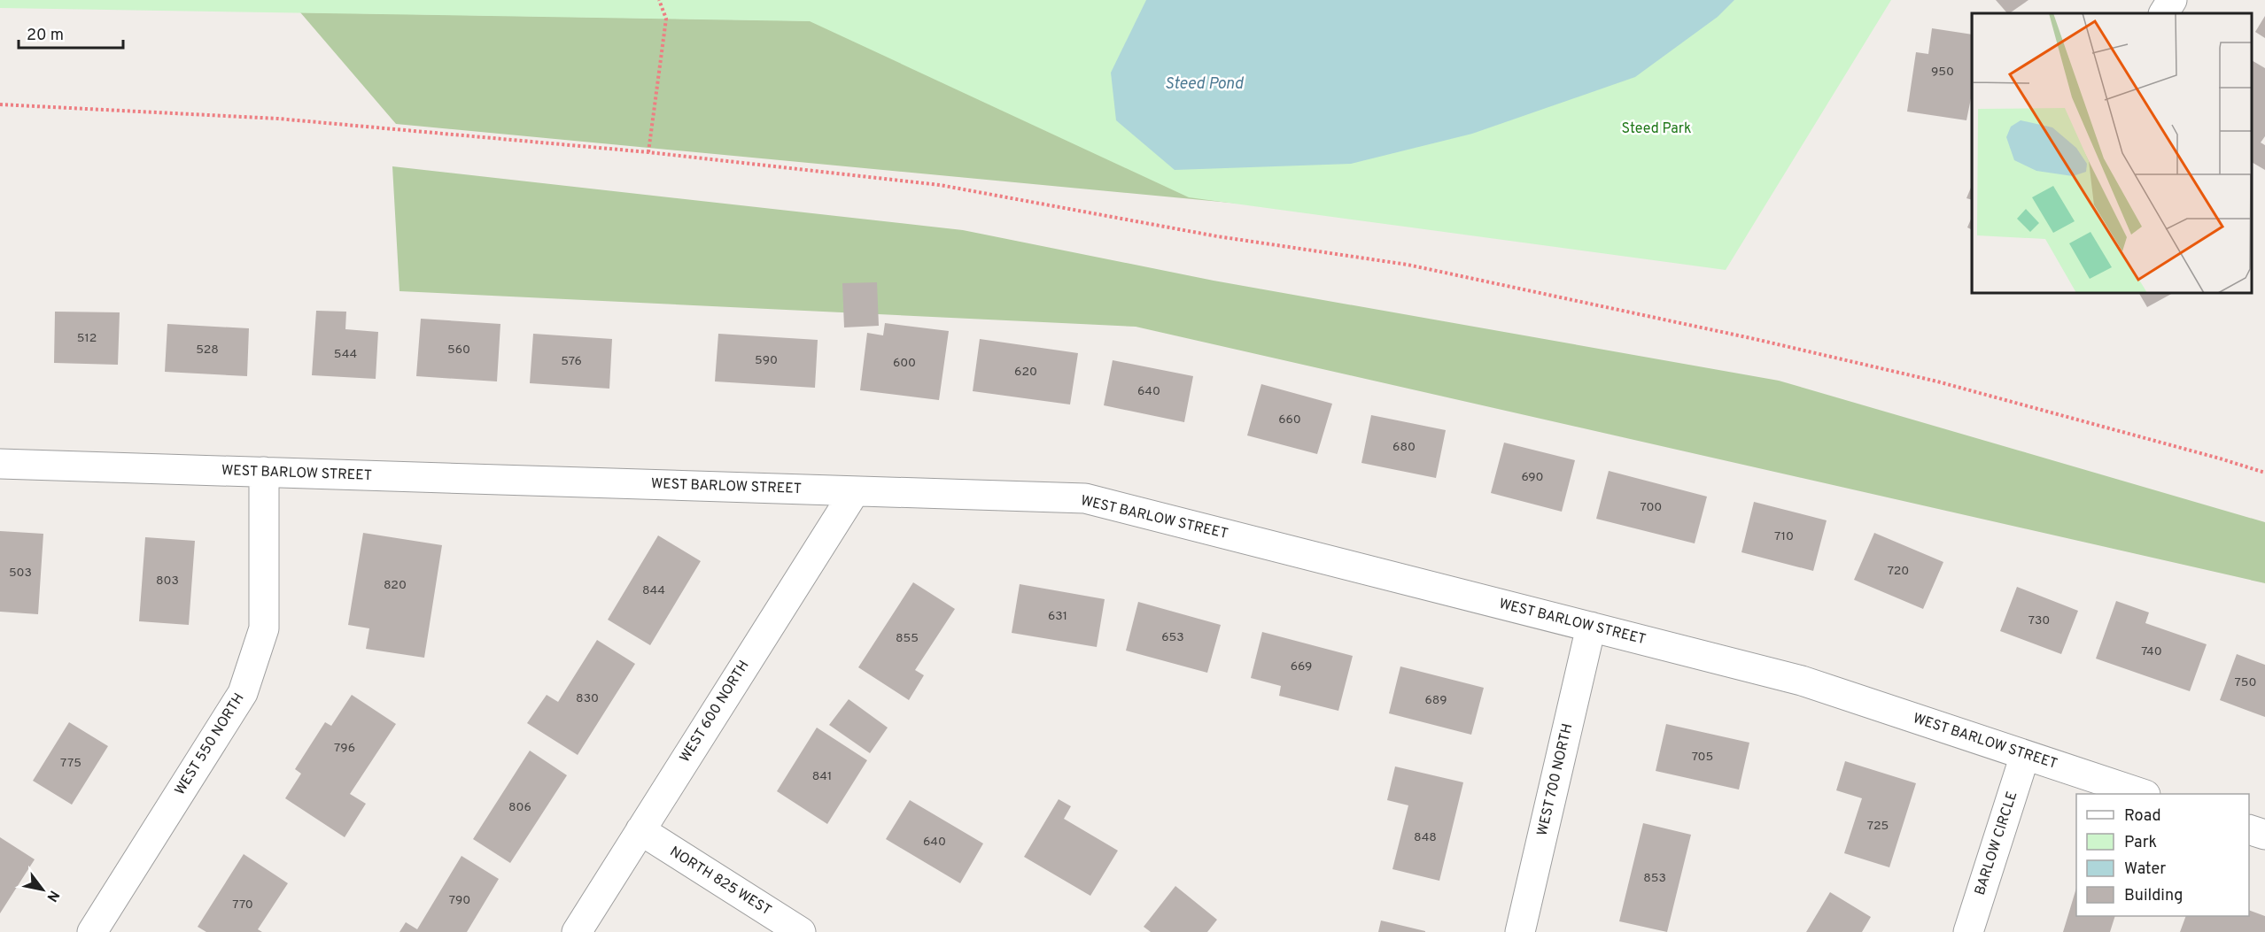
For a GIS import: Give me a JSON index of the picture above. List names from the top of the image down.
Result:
{
  "streets": {
    "street": [
      "WEST BARLOW STREET",
      "WEST 600 NORTH",
      "WEST 550 NORTH",
      "WEST 700 NORTH",
      "BARLOW CIRCLE",
      "NORTH 825 WEST"
    ]
  },
  "crossings": [
    ["WEST BARLOW STREET", "WEST 600 NORTH"],
    ["WEST BARLOW STREET", "WEST 550 NORTH"],
    ["WEST BARLOW STREET", "WEST 700 NORTH"],
    ["WEST BARLOW STREET", "BARLOW CIRCLE"],
    ["WEST 600 NORTH", "NORTH 825 WEST"]
  ],
  "water": ["Steed Pond"],
  "parks": ["Steed Park"],
  "house_numbers": [
    "950",
    "512",
    "528",
    "560",
    "544",
    "590",
    "576",
    "600",
    "620",
    "640",
    "660",
    "680",
    "690",
    "700",
    "710",
    "720",
    "503",
    "803",
    "820",
    "844",
    "631",
    "730",
    "653",
    "855",
    "740",
    "669",
    "750",
    "830",
    "689",
    "796",
    "705",
    "775",
    "841",
    "806",
    "725",
    "848",
    "640",
    "853",
    "790",
    "770"
  ],
  "legend": [
    "Road",
    "Park",
    "Water",
    "Building"
  ],
  "scale_bar": "20 m",
  "north": "bottom right"
}
